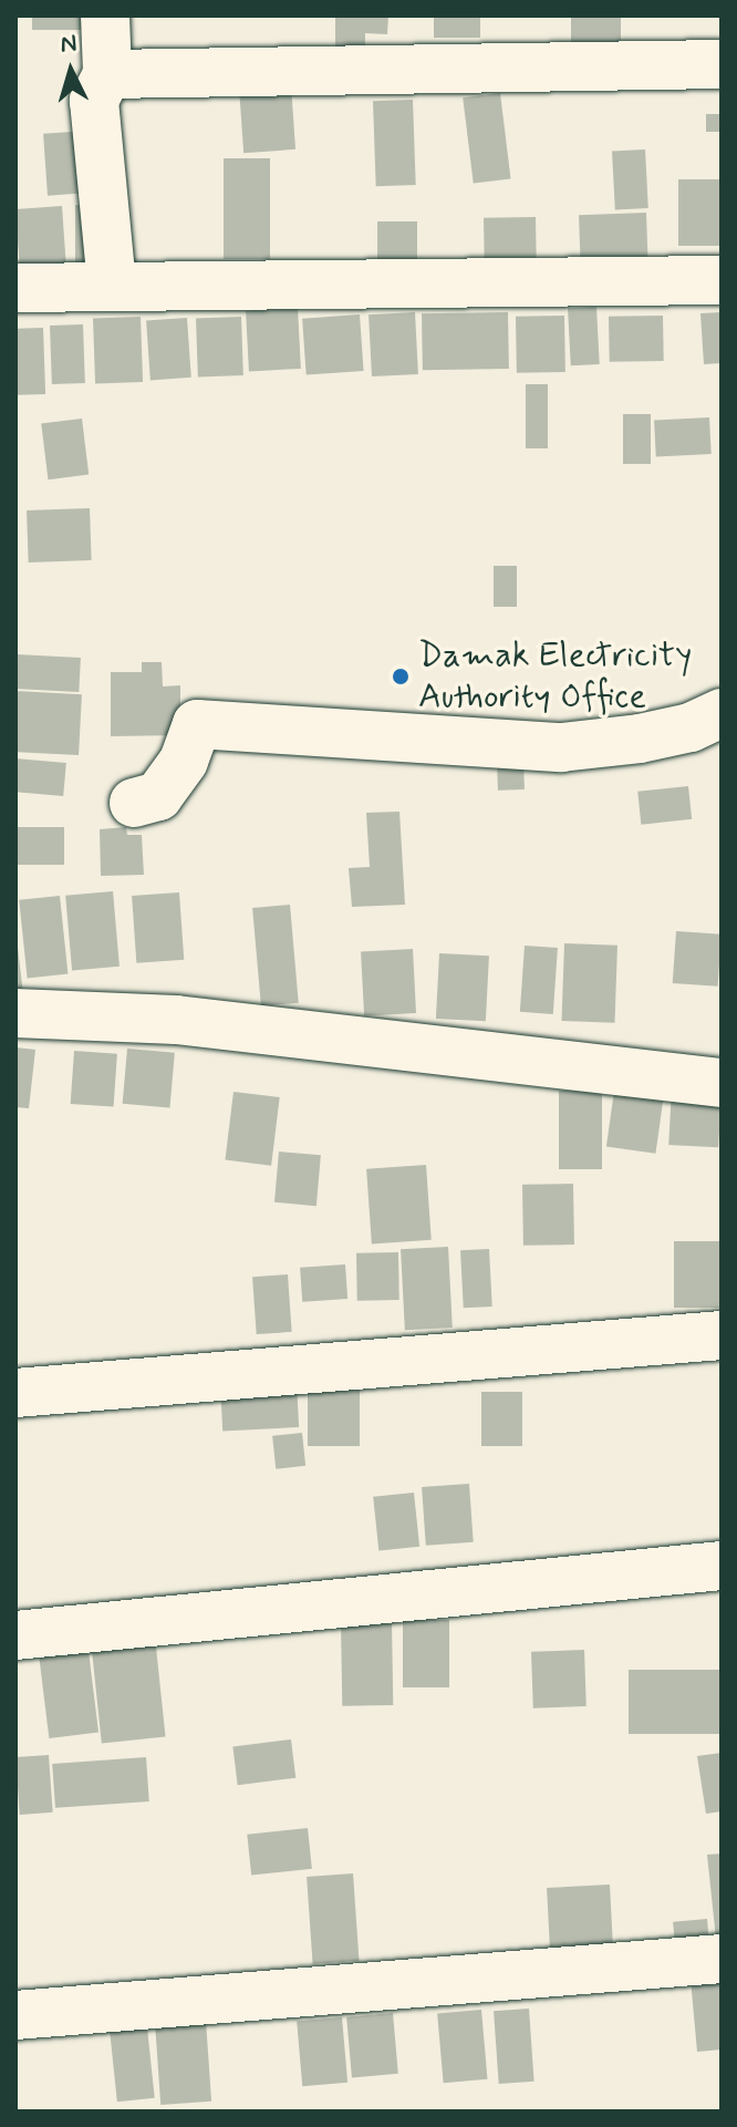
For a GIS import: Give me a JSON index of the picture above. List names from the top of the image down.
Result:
{
  "places": ["Damak Electricity Authority Office"],
  "north": "top"
}
